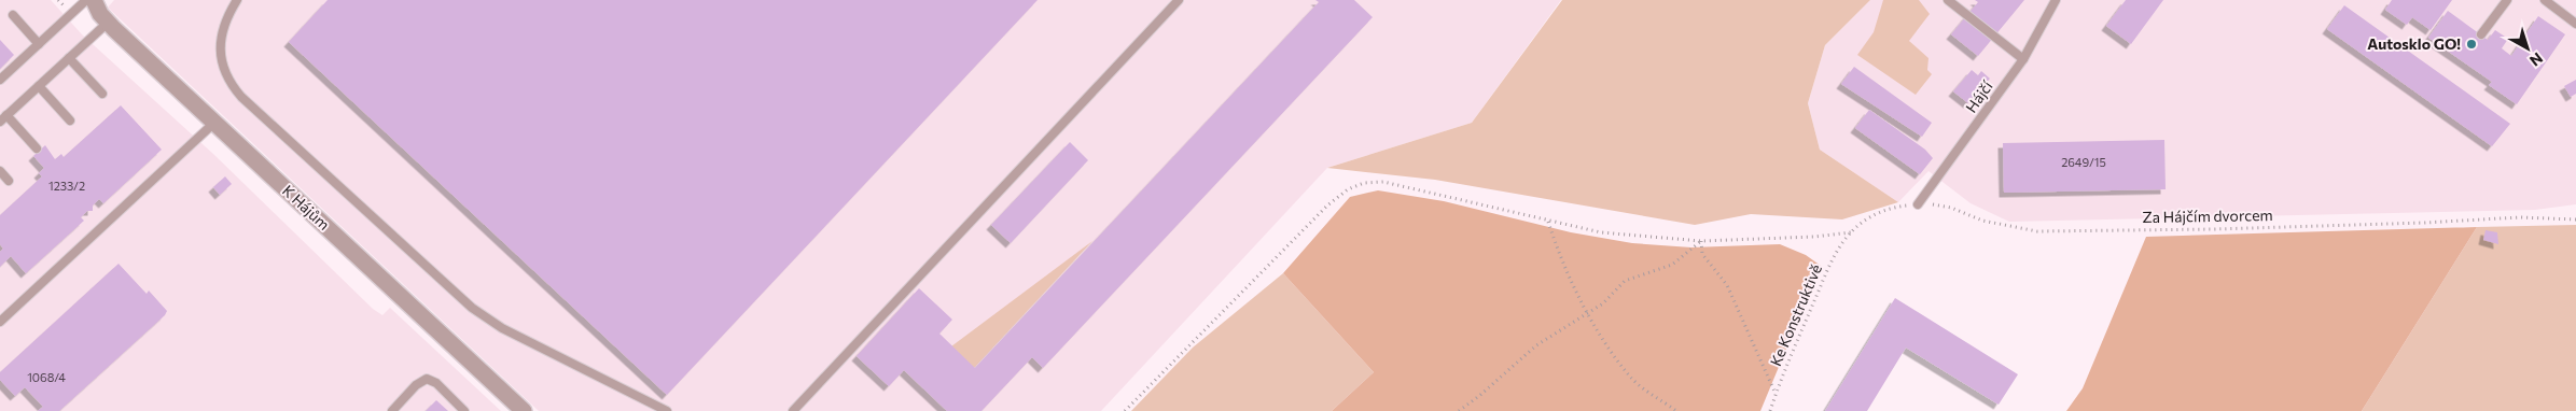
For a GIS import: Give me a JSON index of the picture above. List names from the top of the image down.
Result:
{
  "streets": {
    "street": ["K Hájům"],
    "lane": ["Hájčí"],
    "path": ["Za Hájčím dvorcem", "Ke Konstruktivě"]
  },
  "crossings": [
    ["Hájčí", "Za Hájčím dvorcem"],
    ["Za Hájčím dvorcem", "Ke Konstruktivě"]
  ],
  "places": ["Autosklo GO!"],
  "house_numbers": ["2649/15", "1233/2", "1068/4"],
  "north": "bottom right"
}
